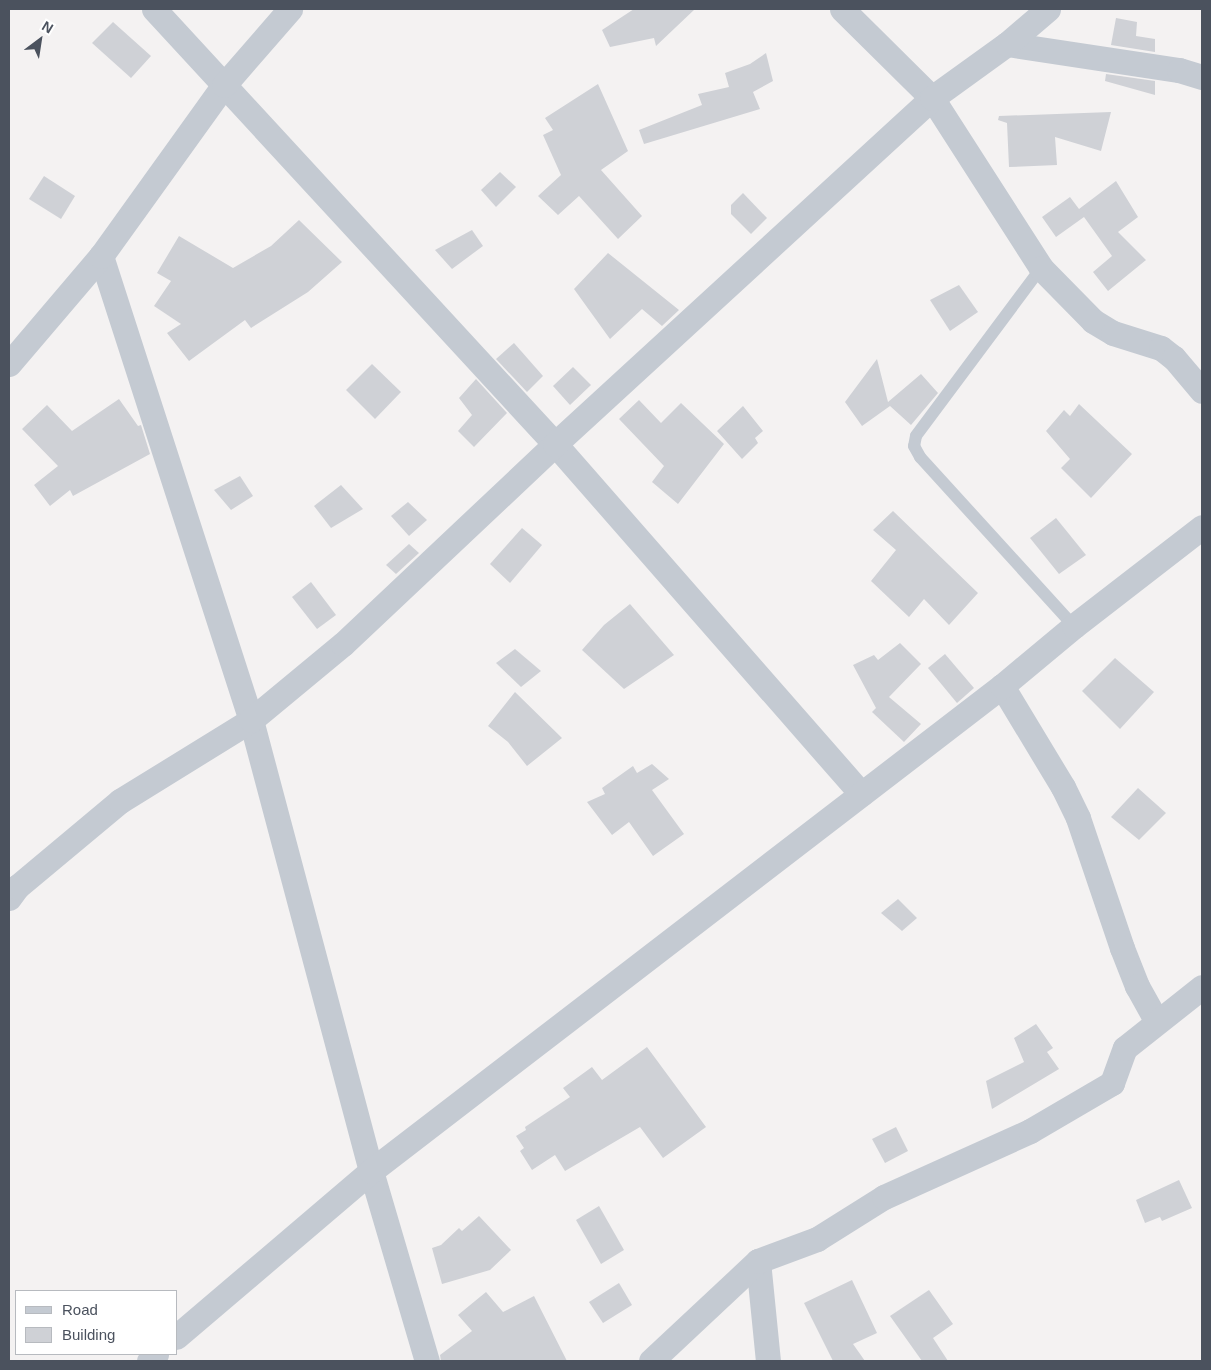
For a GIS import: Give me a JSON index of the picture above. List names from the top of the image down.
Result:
{
  "legend": ["Road", "Building"],
  "north": "top right"
}
